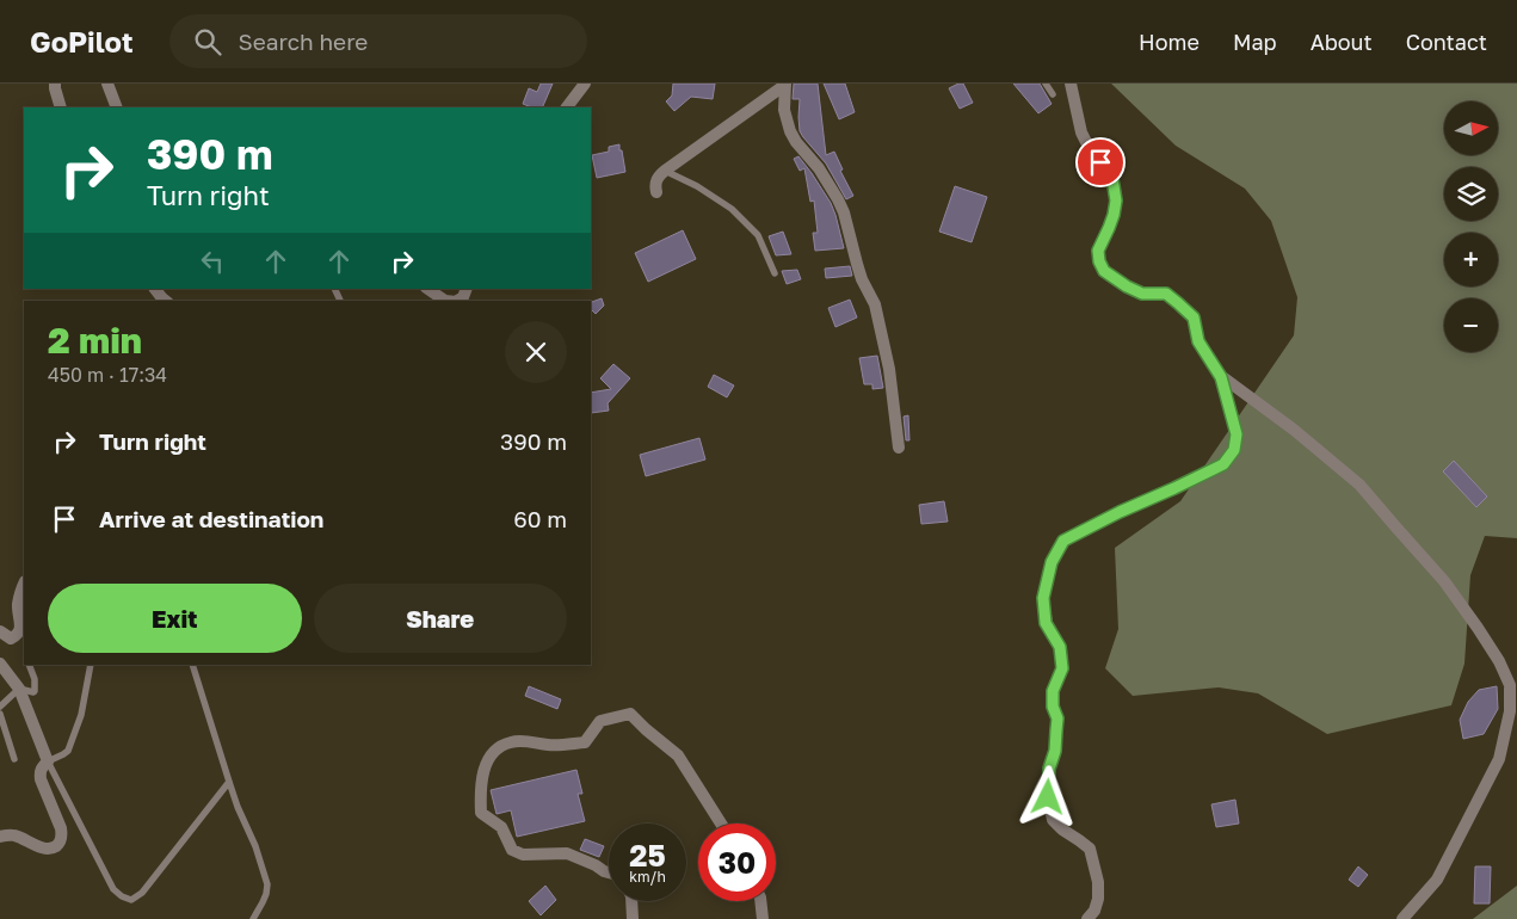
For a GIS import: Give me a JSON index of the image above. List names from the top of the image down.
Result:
{
  "north": "right",
  "page": {
    "header": "GoPilot",
    "search": "Search here",
    "nav": [
      "Home",
      "Map",
      "About",
      "Contact"
    ],
    "map_buttons": ["+", "−"],
    "turn": ["390 m", "Turn right"],
    "heading": ["2 min", "450 m · 17:34"],
    "list": [
      {
        "name": "Turn right",
        "value": "390 m"
      },
      {
        "name": "Arrive at destination",
        "value": "60 m"
      }
    ],
    "buttons": ["Exit", "Share"],
    "speed": "25 km/h",
    "limit": "30"
  }
}
